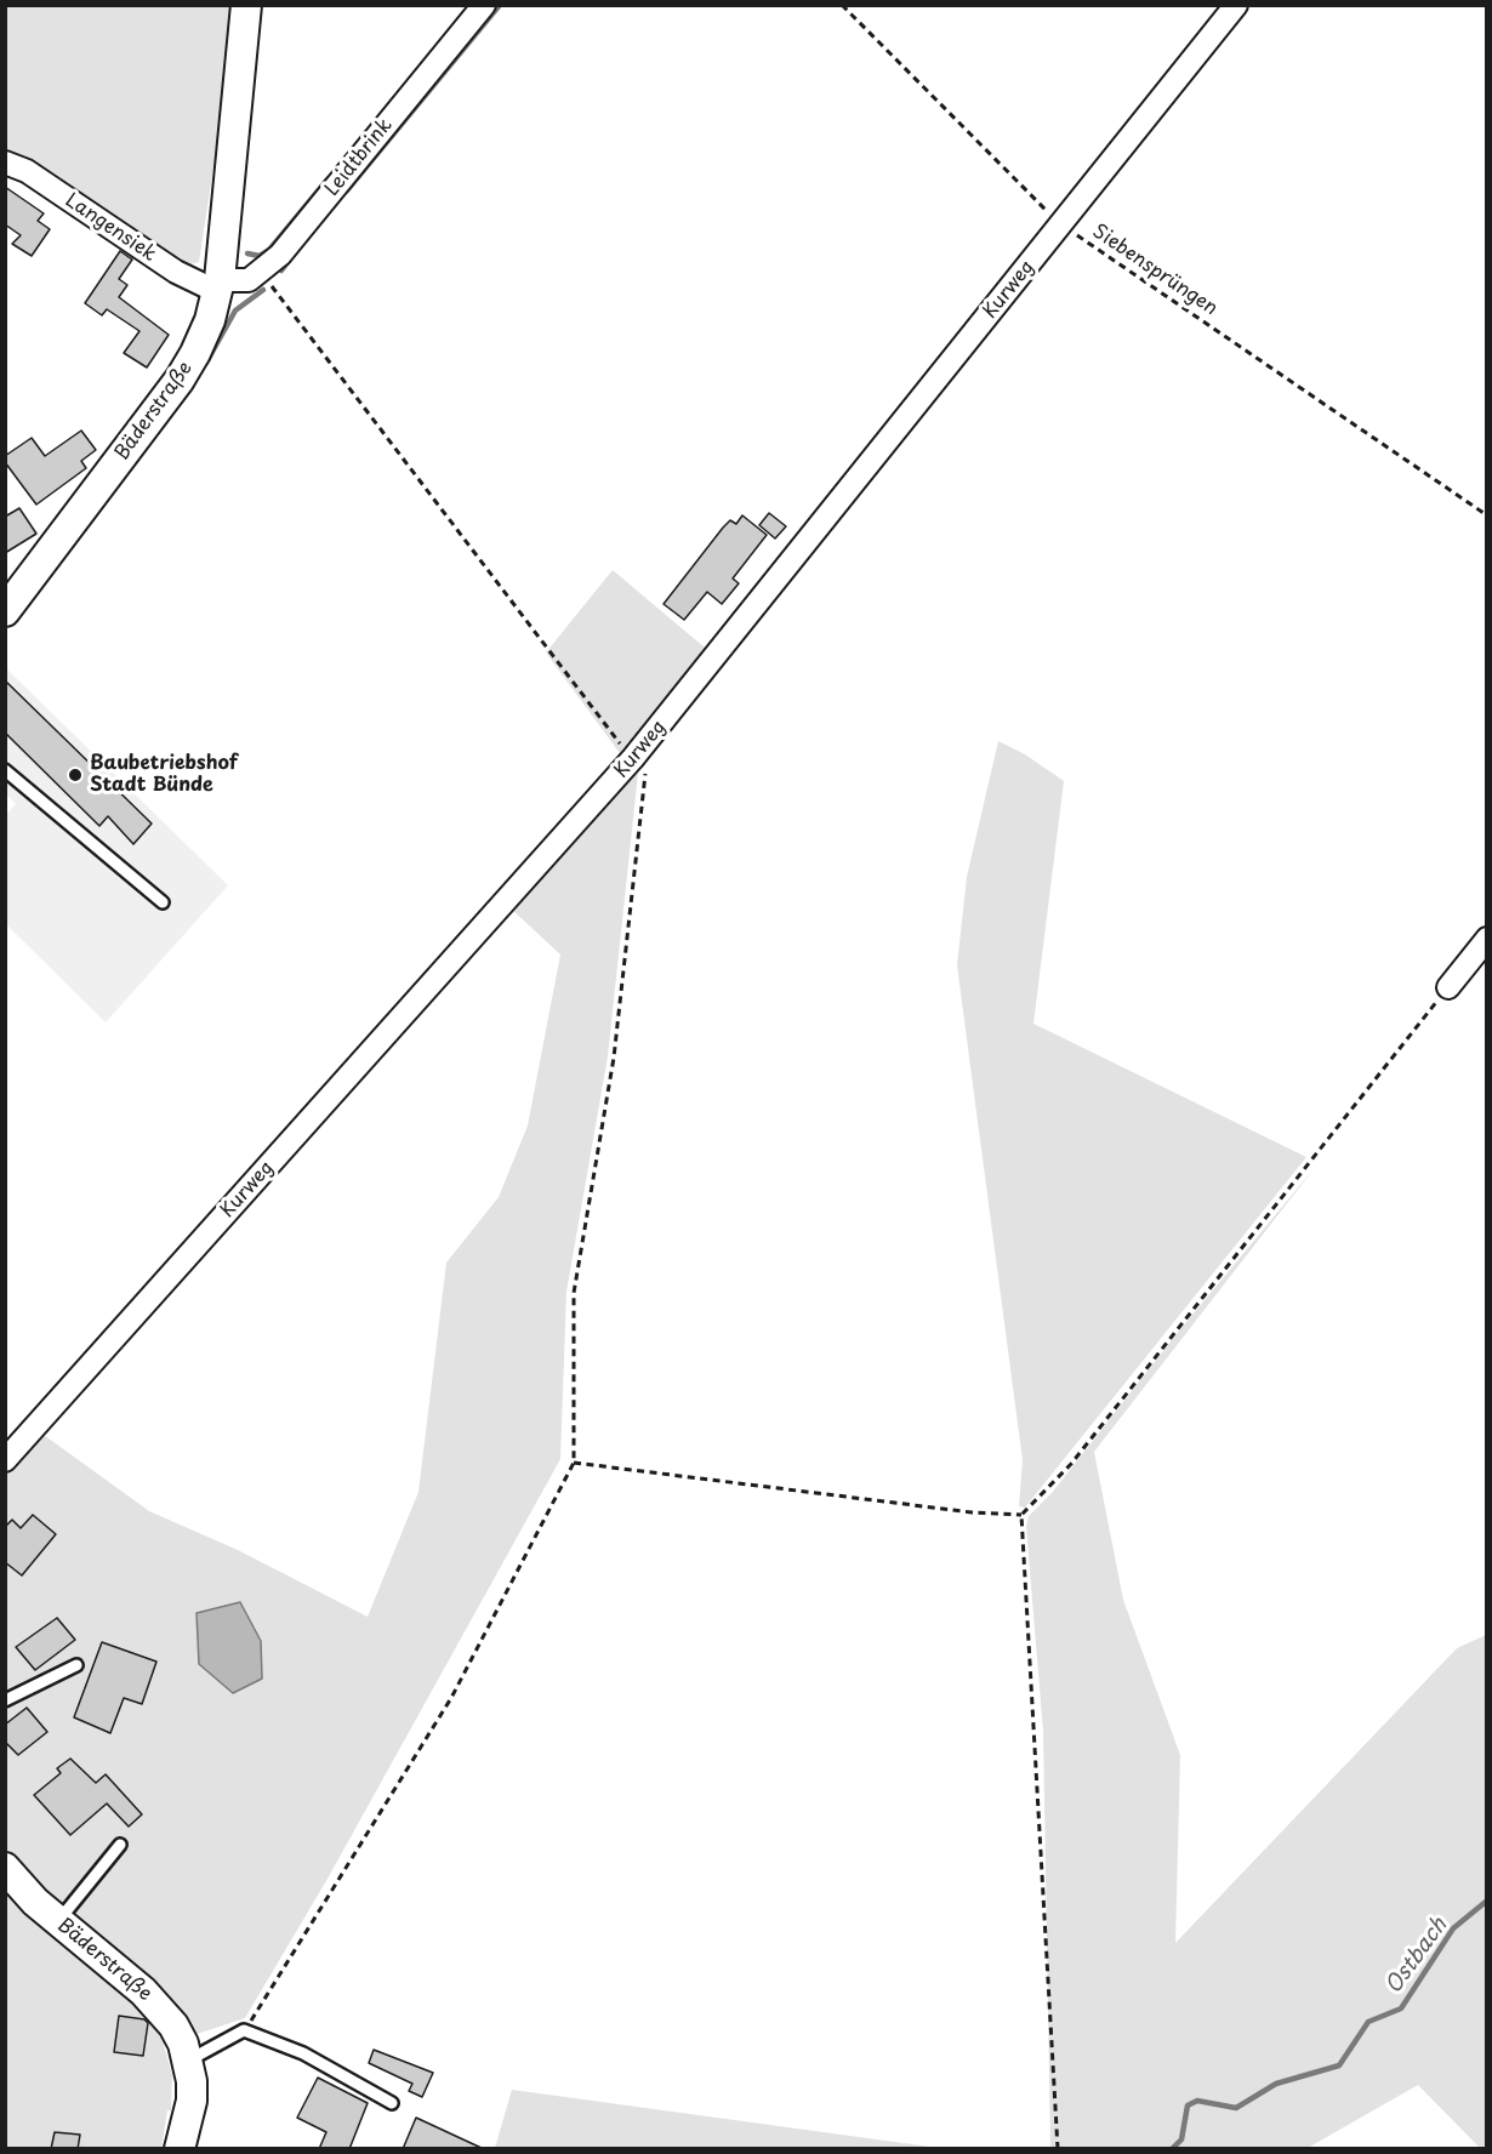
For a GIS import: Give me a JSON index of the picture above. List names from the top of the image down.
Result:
{
  "streets": {
    "street": [
      "Leidtbrink",
      "Langensiek",
      "Kurweg",
      "Bäderstraße"
    ],
    "path": ["Siebensprüngen"]
  },
  "crossings": [
    ["Langensiek", "Bäderstraße"],
    ["Siebensprüngen", "Kurweg"]
  ],
  "water": ["Ostbach"],
  "places": ["Baubetriebshof Stadt Bünde"]
}
